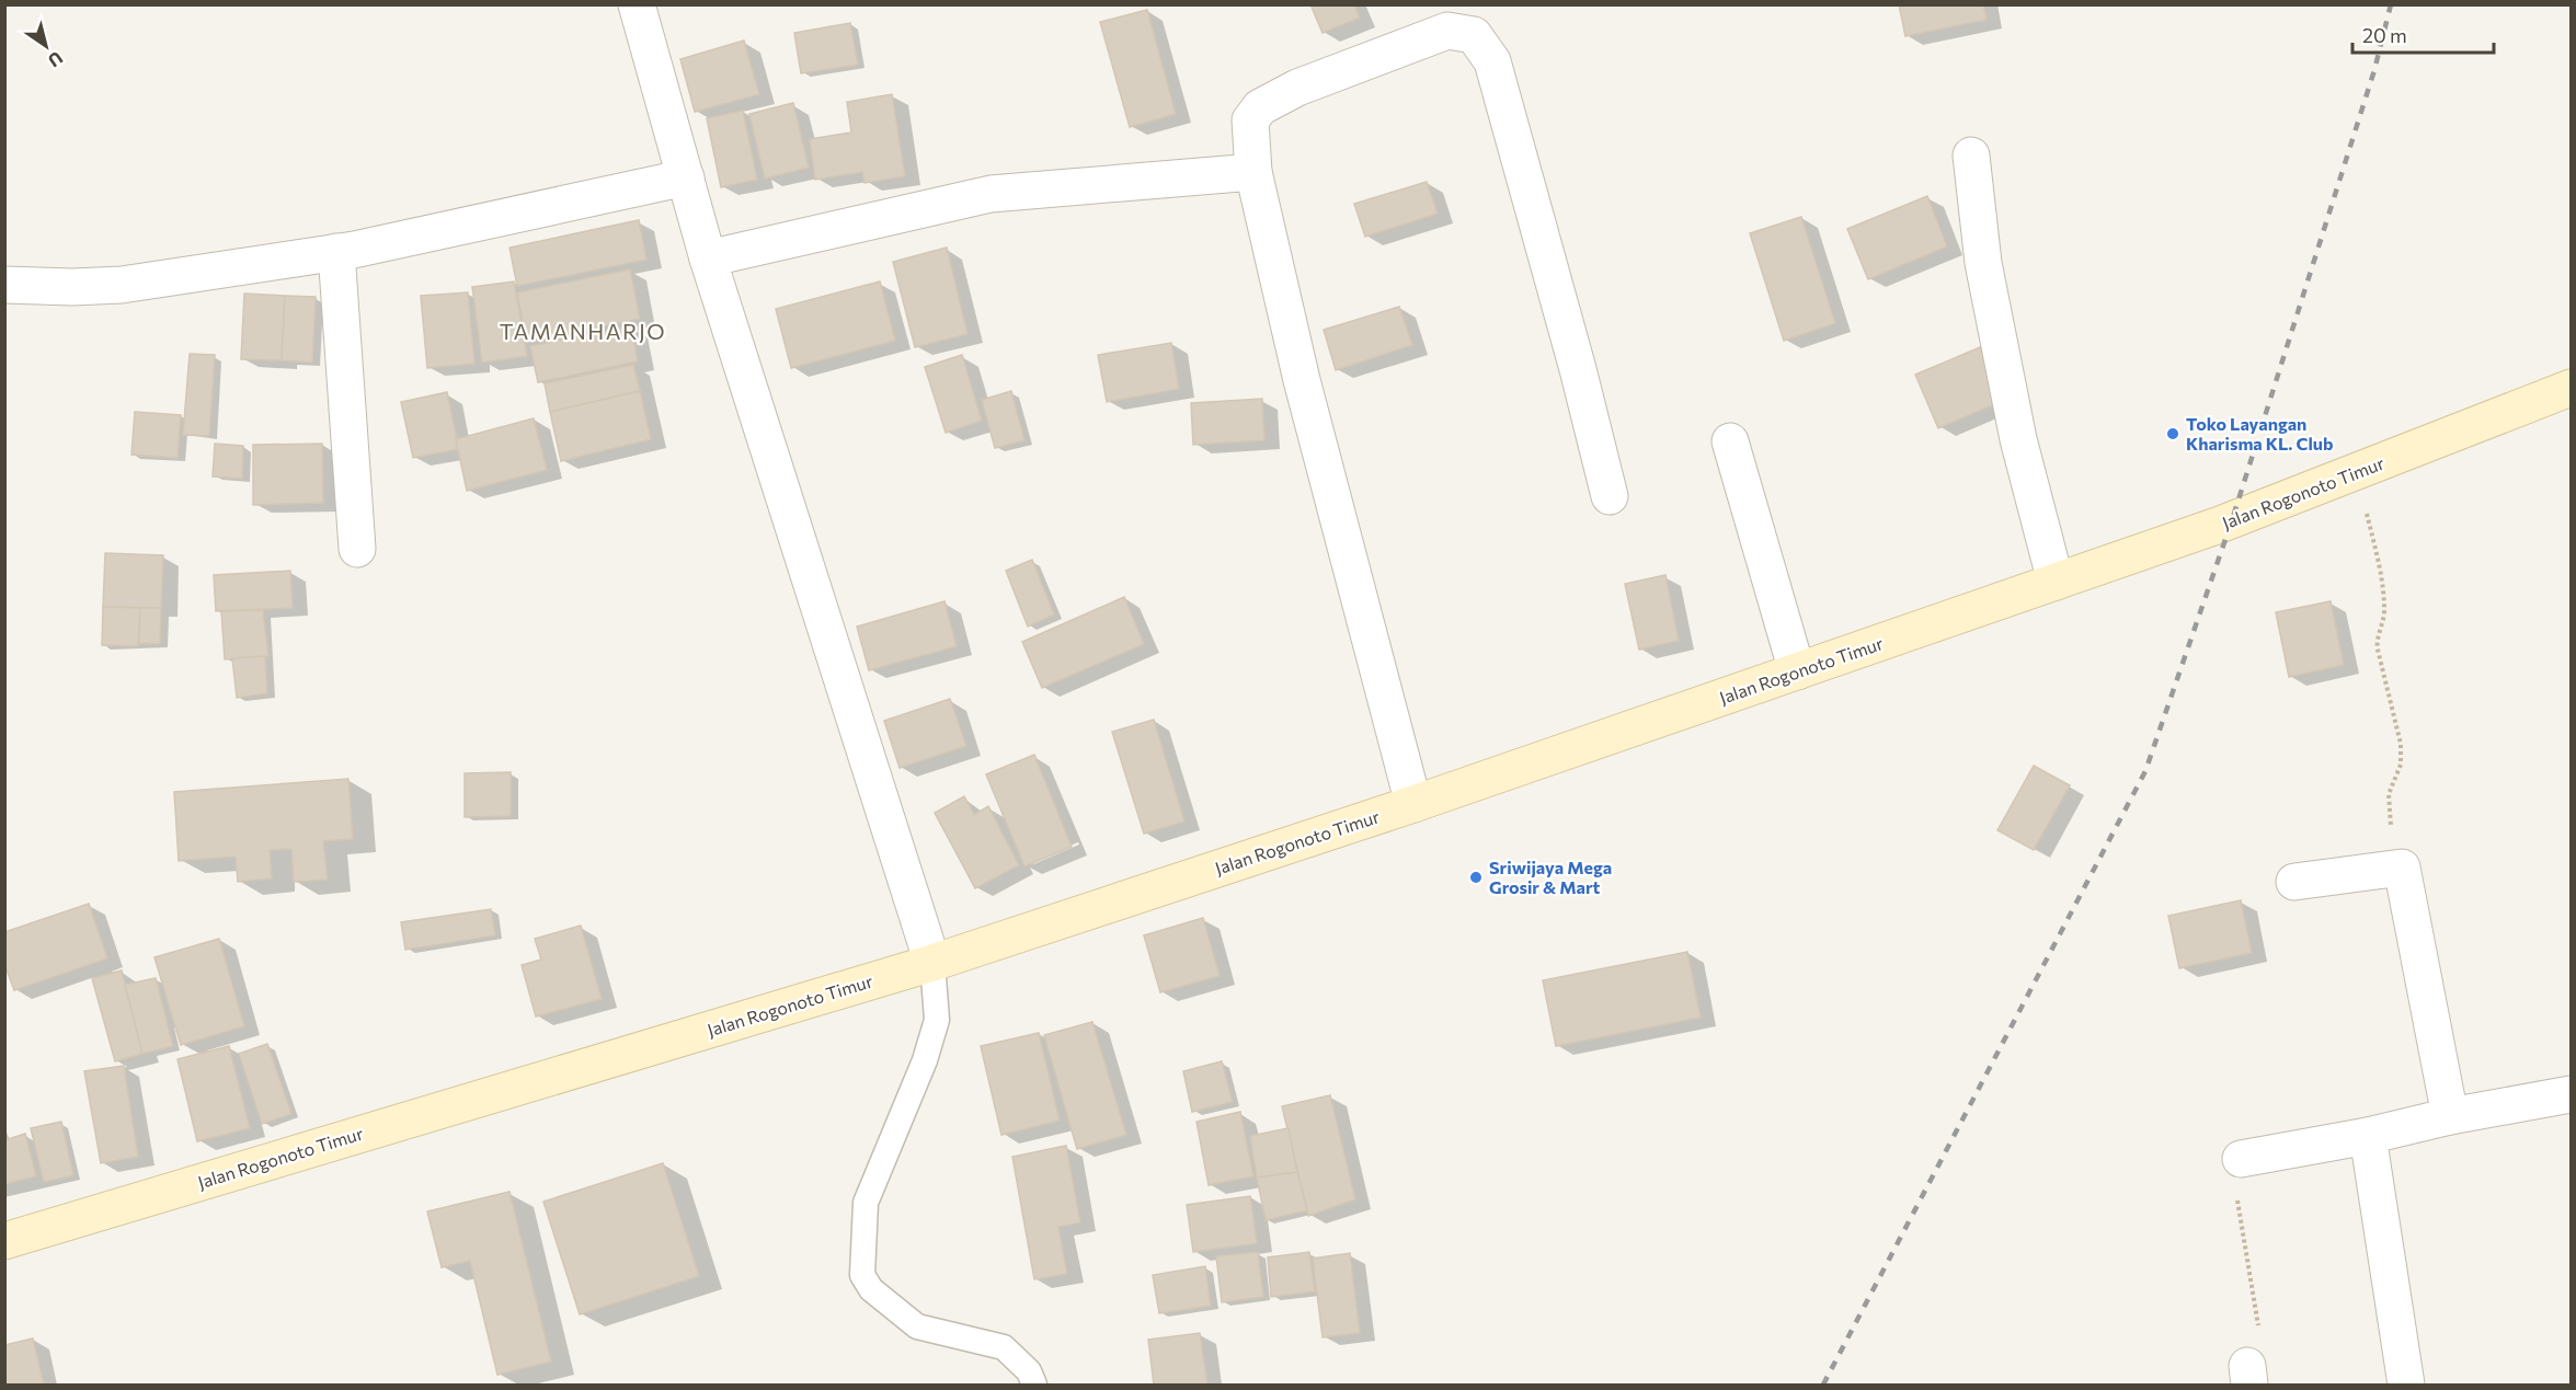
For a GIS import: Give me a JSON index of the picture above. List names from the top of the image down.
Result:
{
  "streets": {
    "main road": ["Jalan Rogonoto Timur"]
  },
  "districts": ["TAMANHARJO"],
  "places": ["Toko Layangan Kharisma KL. Club", "Sriwijaya Mega Grosir & Mart"],
  "scale_bar": "20 m",
  "north": "bottom right"
}
